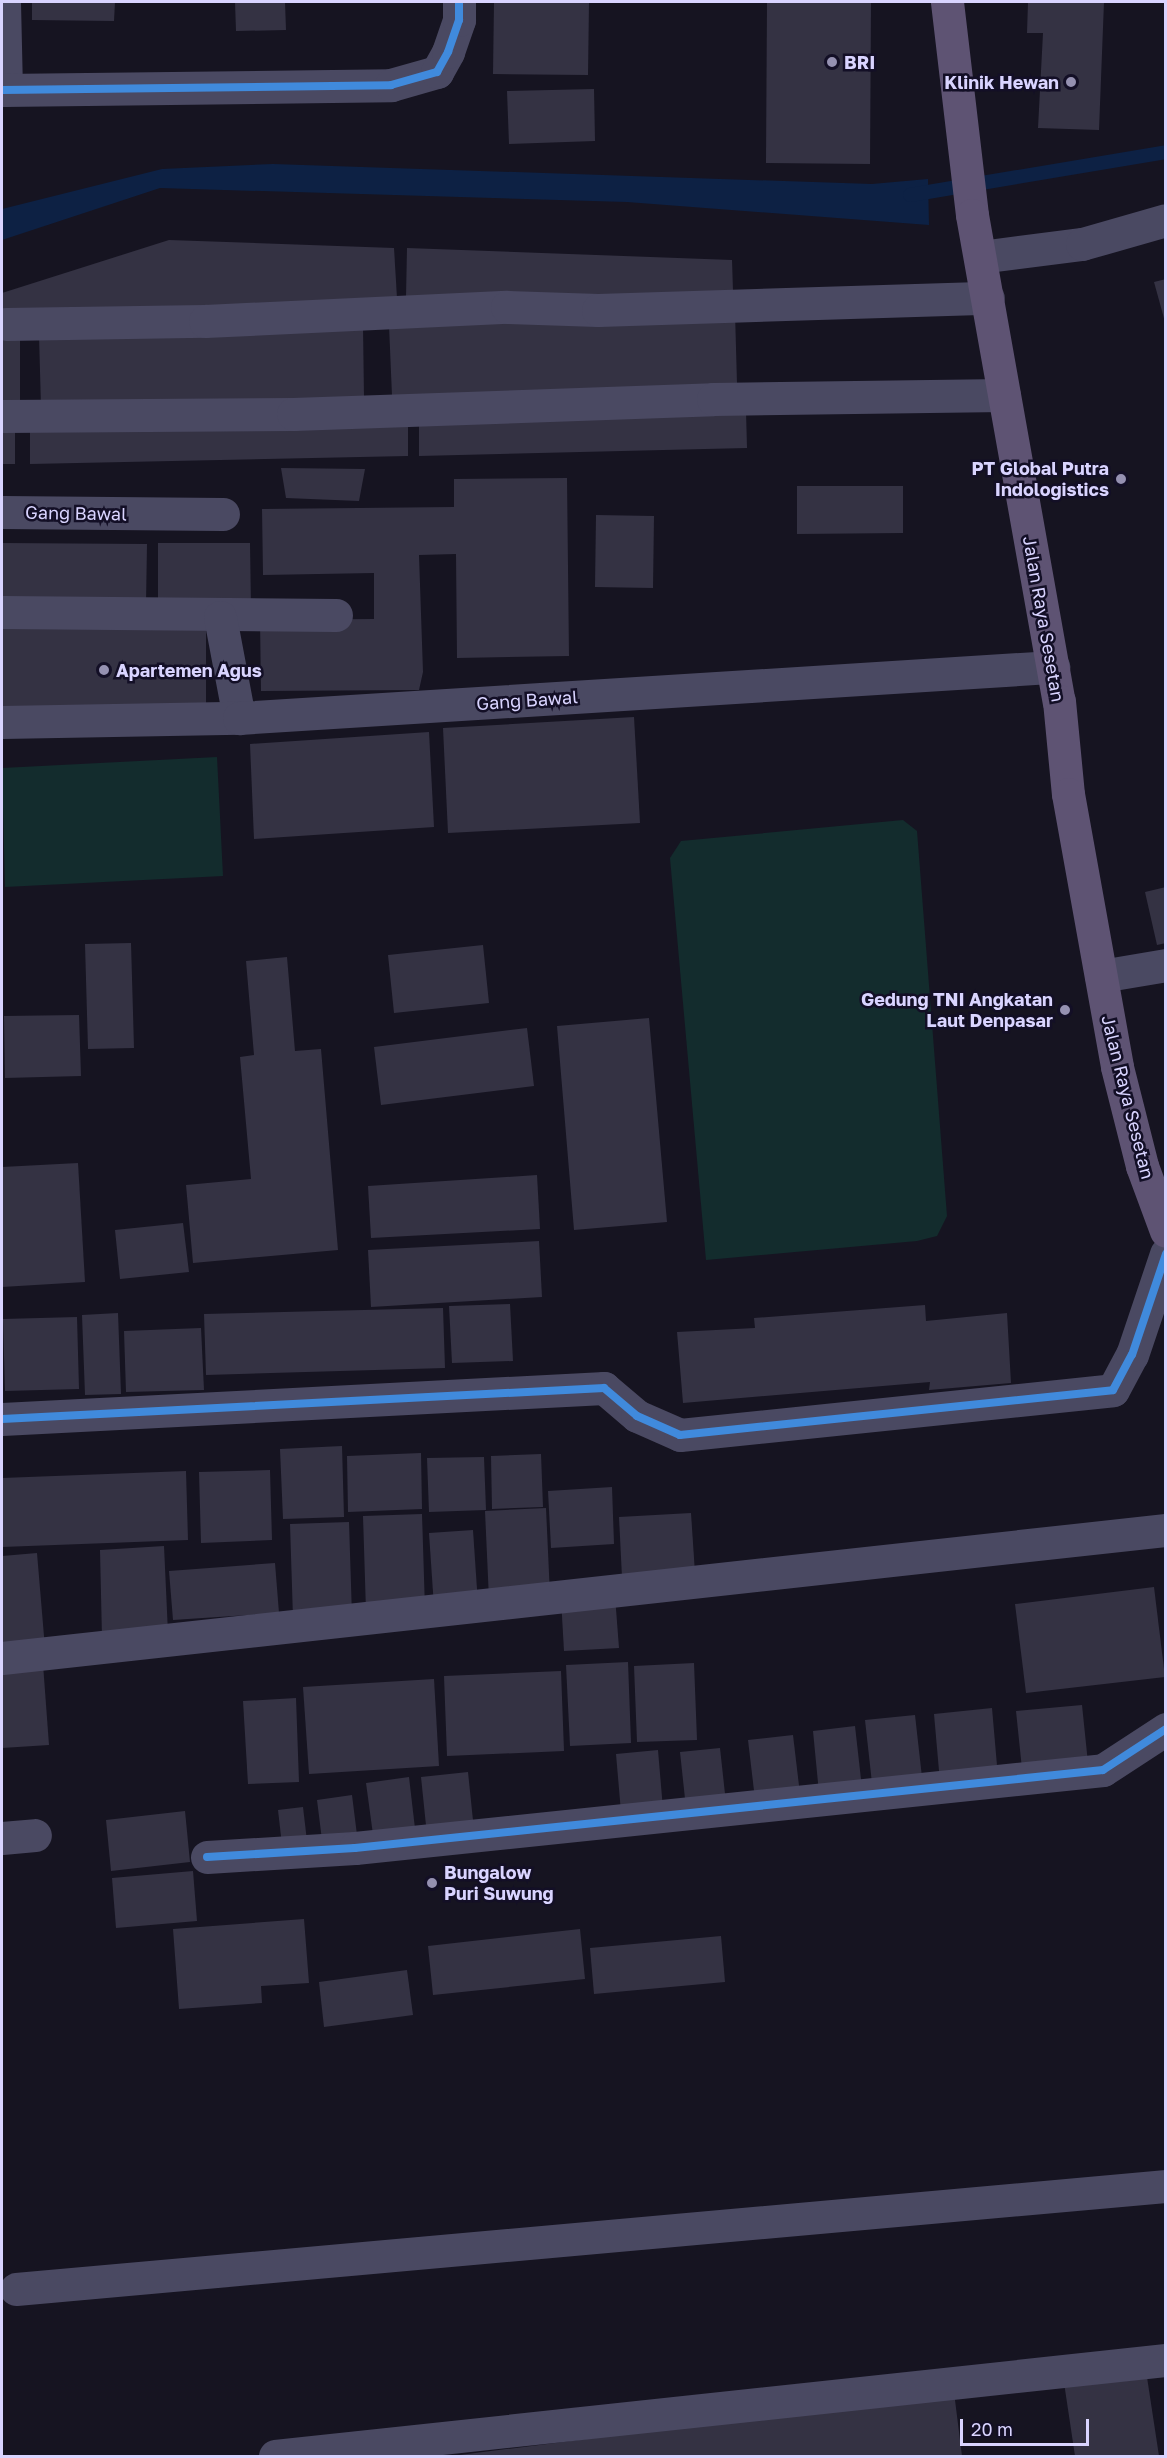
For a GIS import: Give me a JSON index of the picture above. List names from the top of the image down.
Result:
{
  "streets": {
    "main road": ["Jalan Raya Sesetan"],
    "street": ["Gang Bawal"]
  },
  "crossings": [
    ["Gang Bawal", "Jalan Raya Sesetan"]
  ],
  "places": [
    "BRI",
    "Klinik Hewan",
    "PT Global Putra Indologistics",
    "Apartemen Agus",
    "Gedung TNI Angkatan Laut Denpasar",
    "Bungalow Puri Suwung"
  ],
  "scale_bar": "20 m"
}
